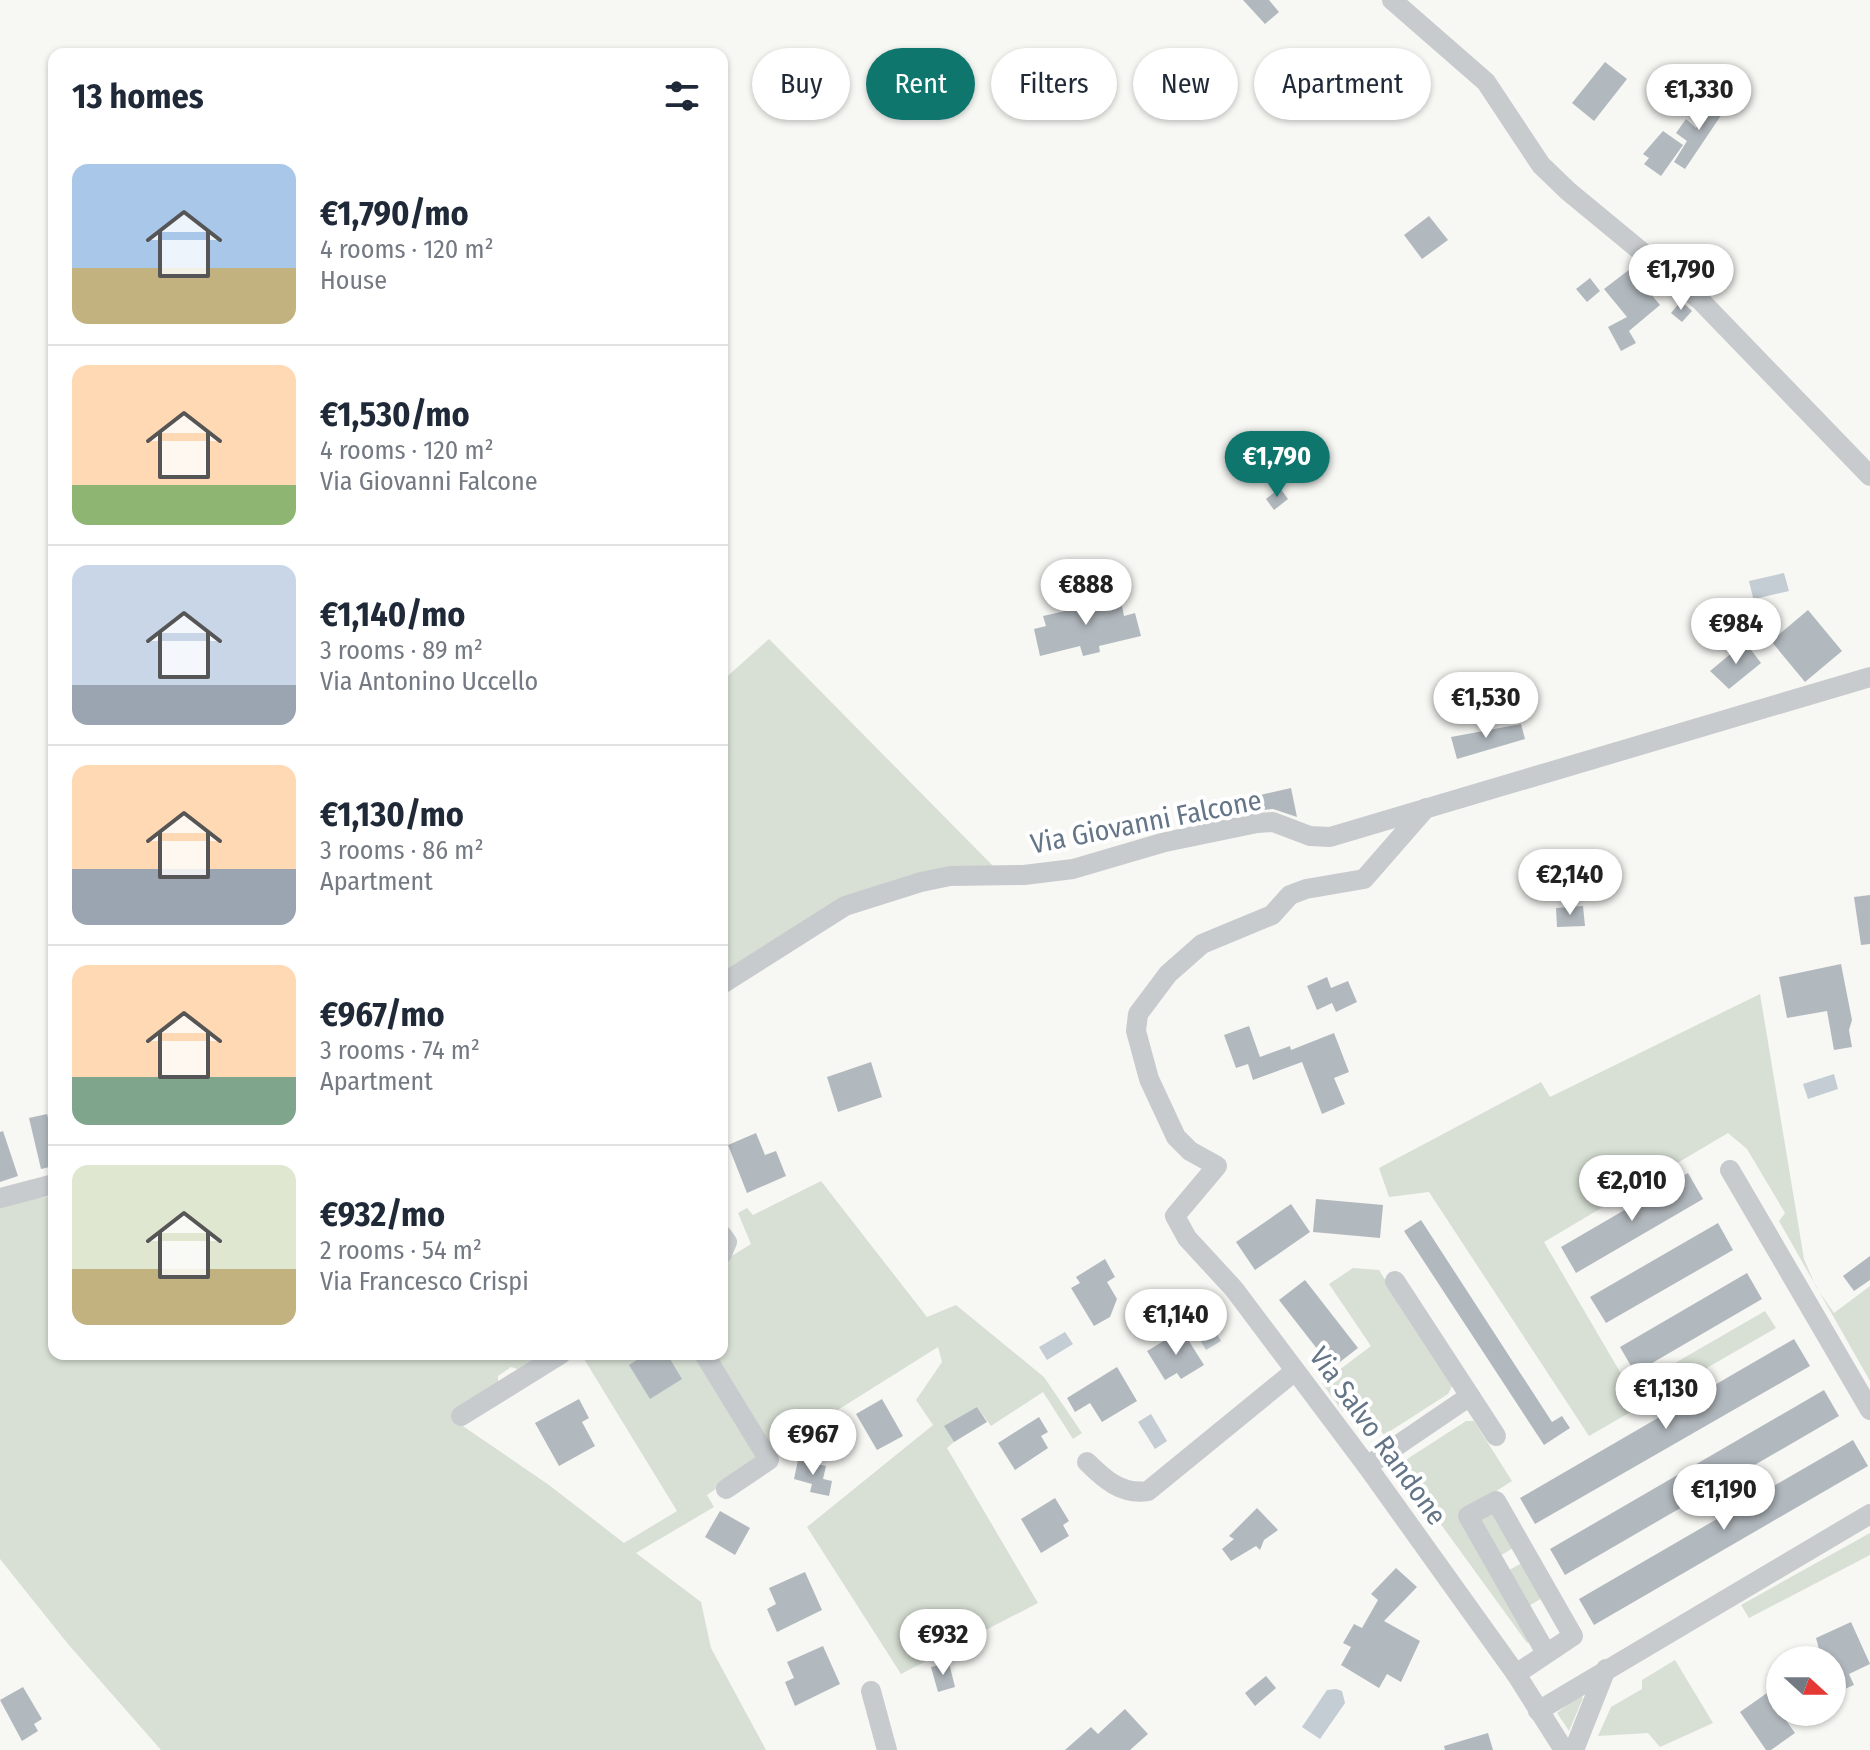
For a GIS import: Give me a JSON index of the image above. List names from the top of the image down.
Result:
{
  "streets": {
    "street": ["Via Giovanni Falcone", "Via Salvo Randone"]
  },
  "crossings": [
    ["Via Giovanni Falcone", "Via Salvo Randone"]
  ],
  "north": "right",
  "page": {
    "chip": [
      "Buy",
      "Rent",
      "Filters",
      "New",
      "Apartment"
    ],
    "heading": "13 homes",
    "price": [
      "€1,330",
      "€1,790",
      "€1,790",
      "€888",
      "€984",
      "€1,530",
      "€2,140",
      "€2,010",
      "€1,140",
      "€1,130",
      "€967",
      "€1,190",
      "€932"
    ],
    "list": [
      {
        "name": "€1,790/mo",
        "note": "4 rooms · 120 m² · House"
      },
      {
        "name": "€1,530/mo",
        "note": "4 rooms · 120 m² · Via Giovanni Falcone"
      },
      {
        "name": "€1,140/mo",
        "note": "3 rooms · 89 m² · Via Antonino Uccello"
      },
      {
        "name": "€1,130/mo",
        "note": "3 rooms · 86 m² · Apartment"
      },
      {
        "name": "€967/mo",
        "note": "3 rooms · 74 m² · Apartment"
      },
      {
        "name": "€932/mo",
        "note": "2 rooms · 54 m² · Via Francesco Crispi"
      }
    ]
  }
}
